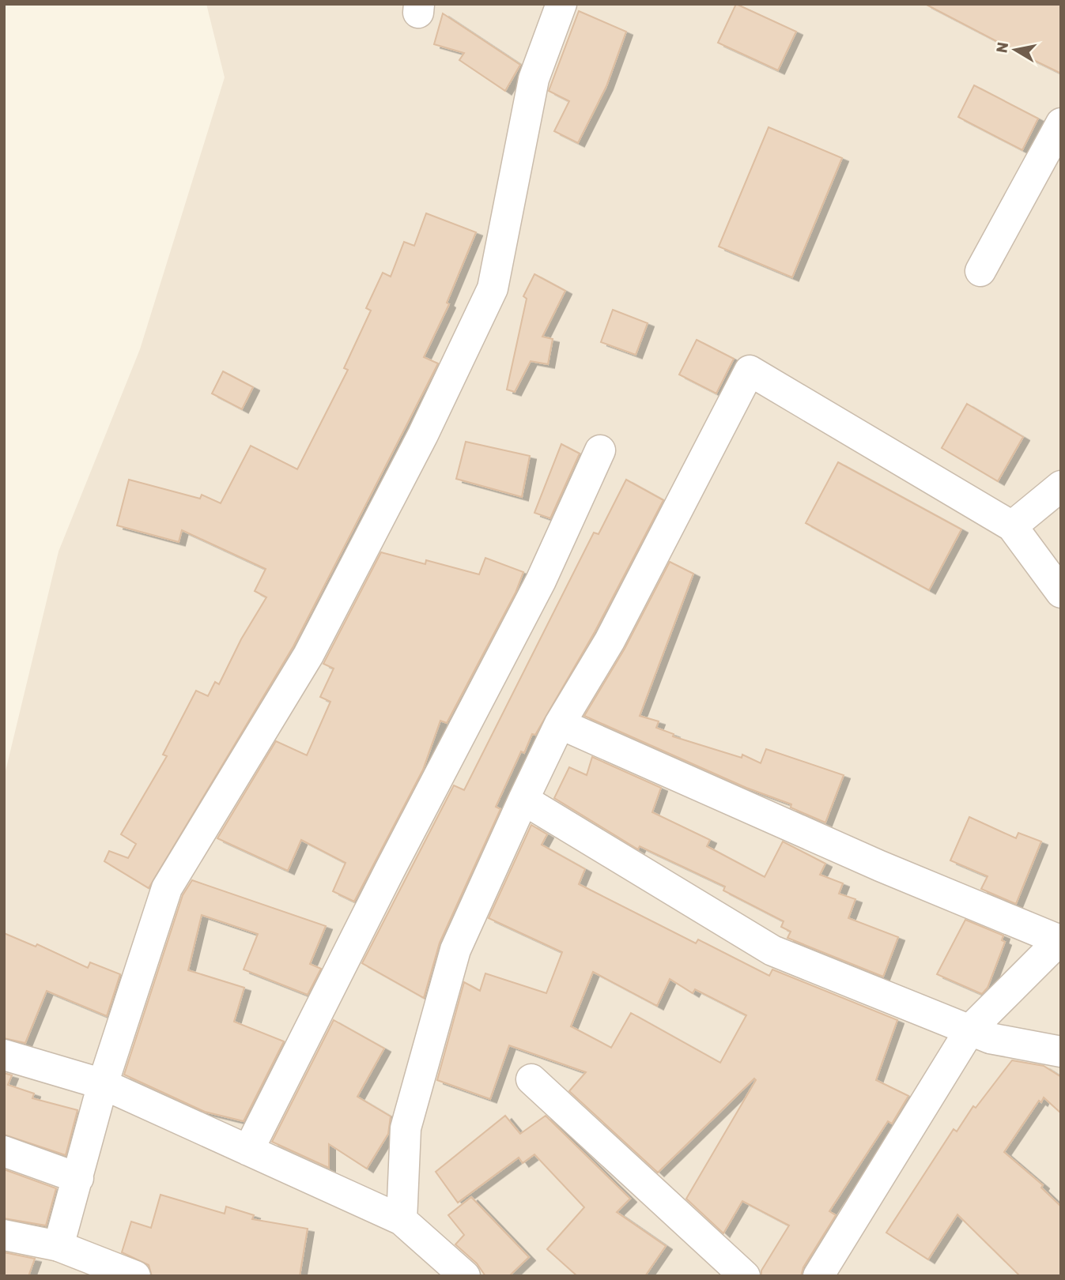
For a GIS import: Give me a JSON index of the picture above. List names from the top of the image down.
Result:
{
  "north": "left"
}
